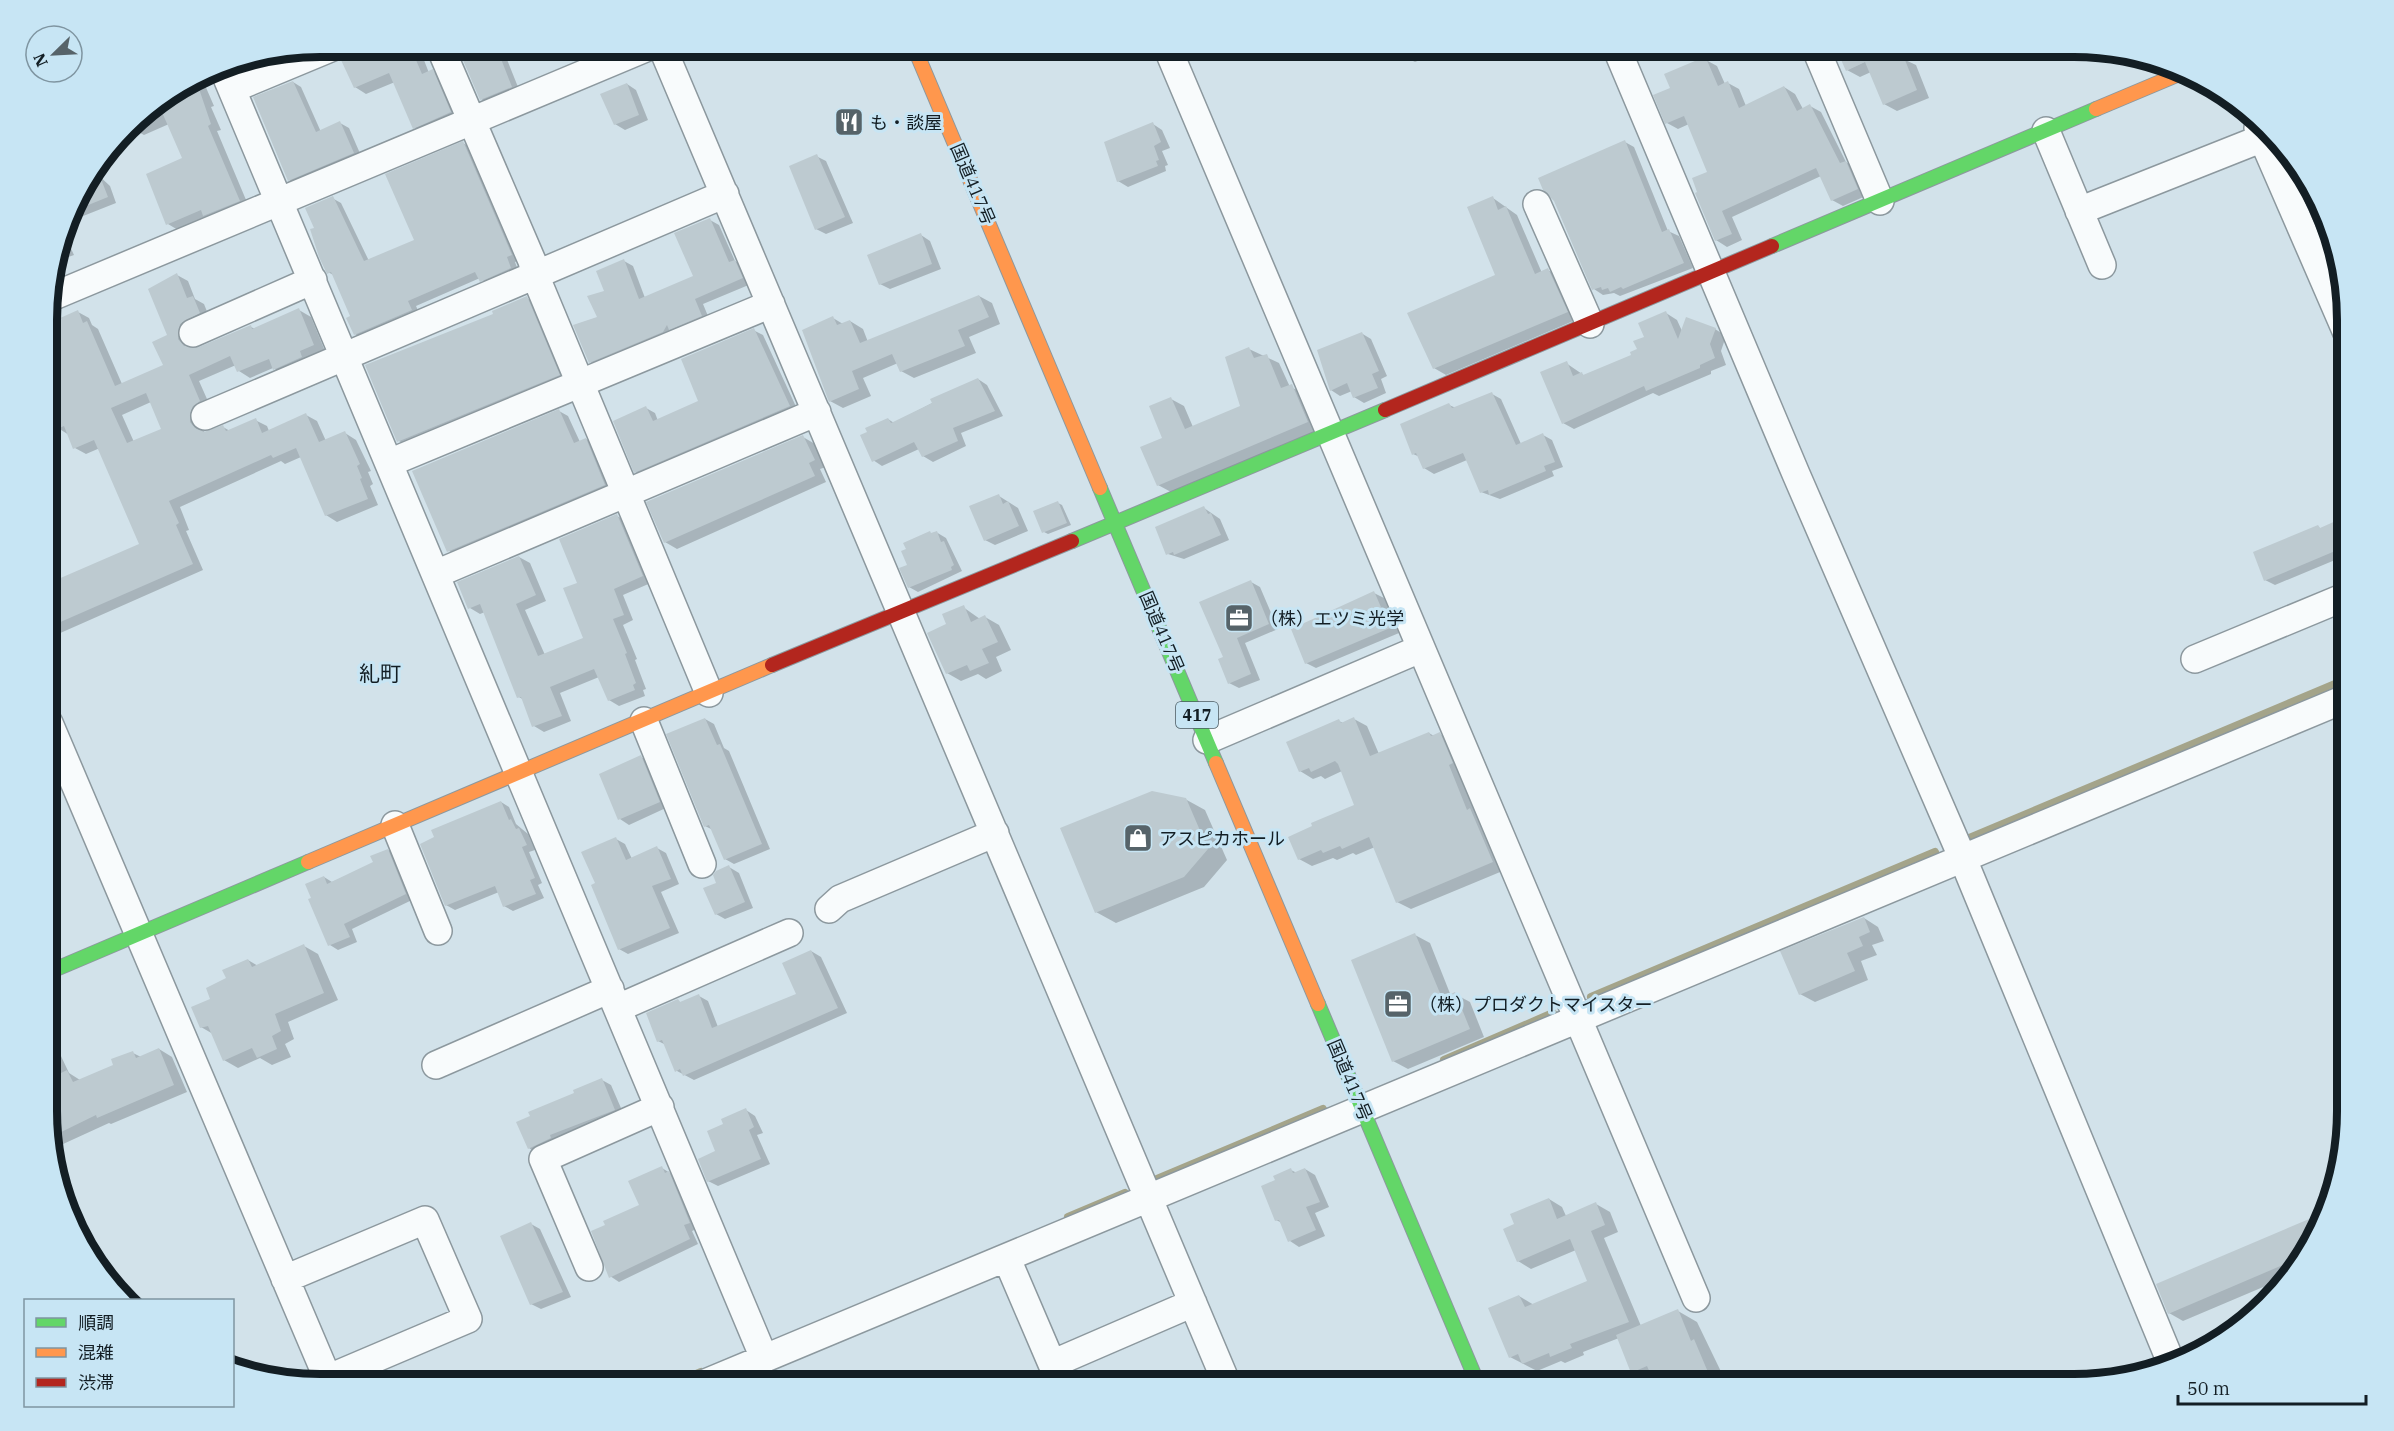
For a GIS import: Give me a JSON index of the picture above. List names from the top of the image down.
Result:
{
  "streets": {
    "main road": ["国道417号", "417"]
  },
  "districts": ["糺町"],
  "places": {
    "restaurant": ["も・談屋"],
    "office": ["（株）エツミ光学", "（株）プロダクトマイスター"],
    "shop": ["アスピカホール"]
  },
  "legend": ["順調", "混雑", "渋滞"],
  "scale_bar": "50 m",
  "north": "bottom left"
}
